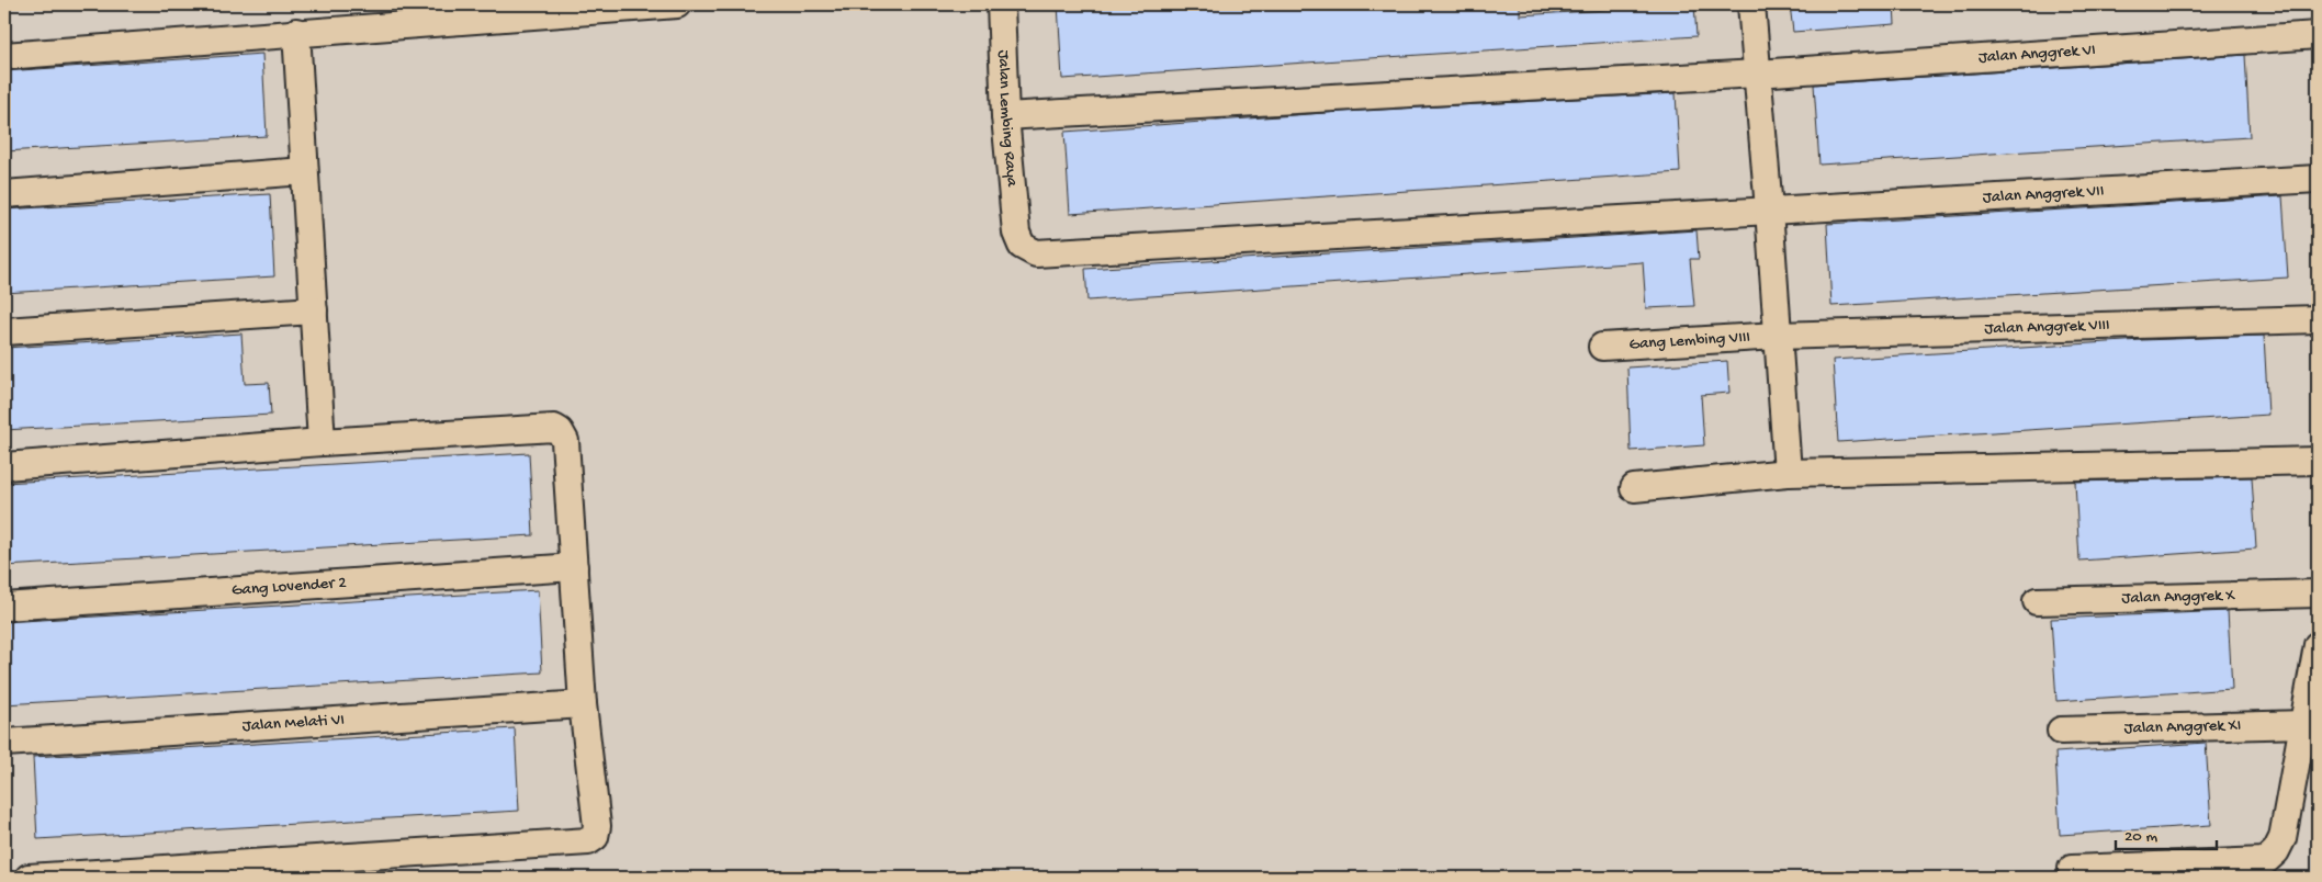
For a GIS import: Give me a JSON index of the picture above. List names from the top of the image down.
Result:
{
  "streets": {
    "street": [
      "Jalan Anggrek VI",
      "Jalan Lembing Raya",
      "Jalan Anggrek VII",
      "Jalan Anggrek VIII",
      "Gang Lembing VIII",
      "Gang Lovender 2",
      "Jalan Anggrek X",
      "Jalan Melati VI",
      "Jalan Anggrek XI"
    ]
  },
  "crossings": [
    ["Jalan Anggrek VI", "Jalan Lembing Raya"],
    ["Jalan Lembing Raya", "Jalan Anggrek VII"],
    ["Jalan Anggrek VIII", "Gang Lembing VIII"]
  ],
  "scale_bar": "20 m"
}
